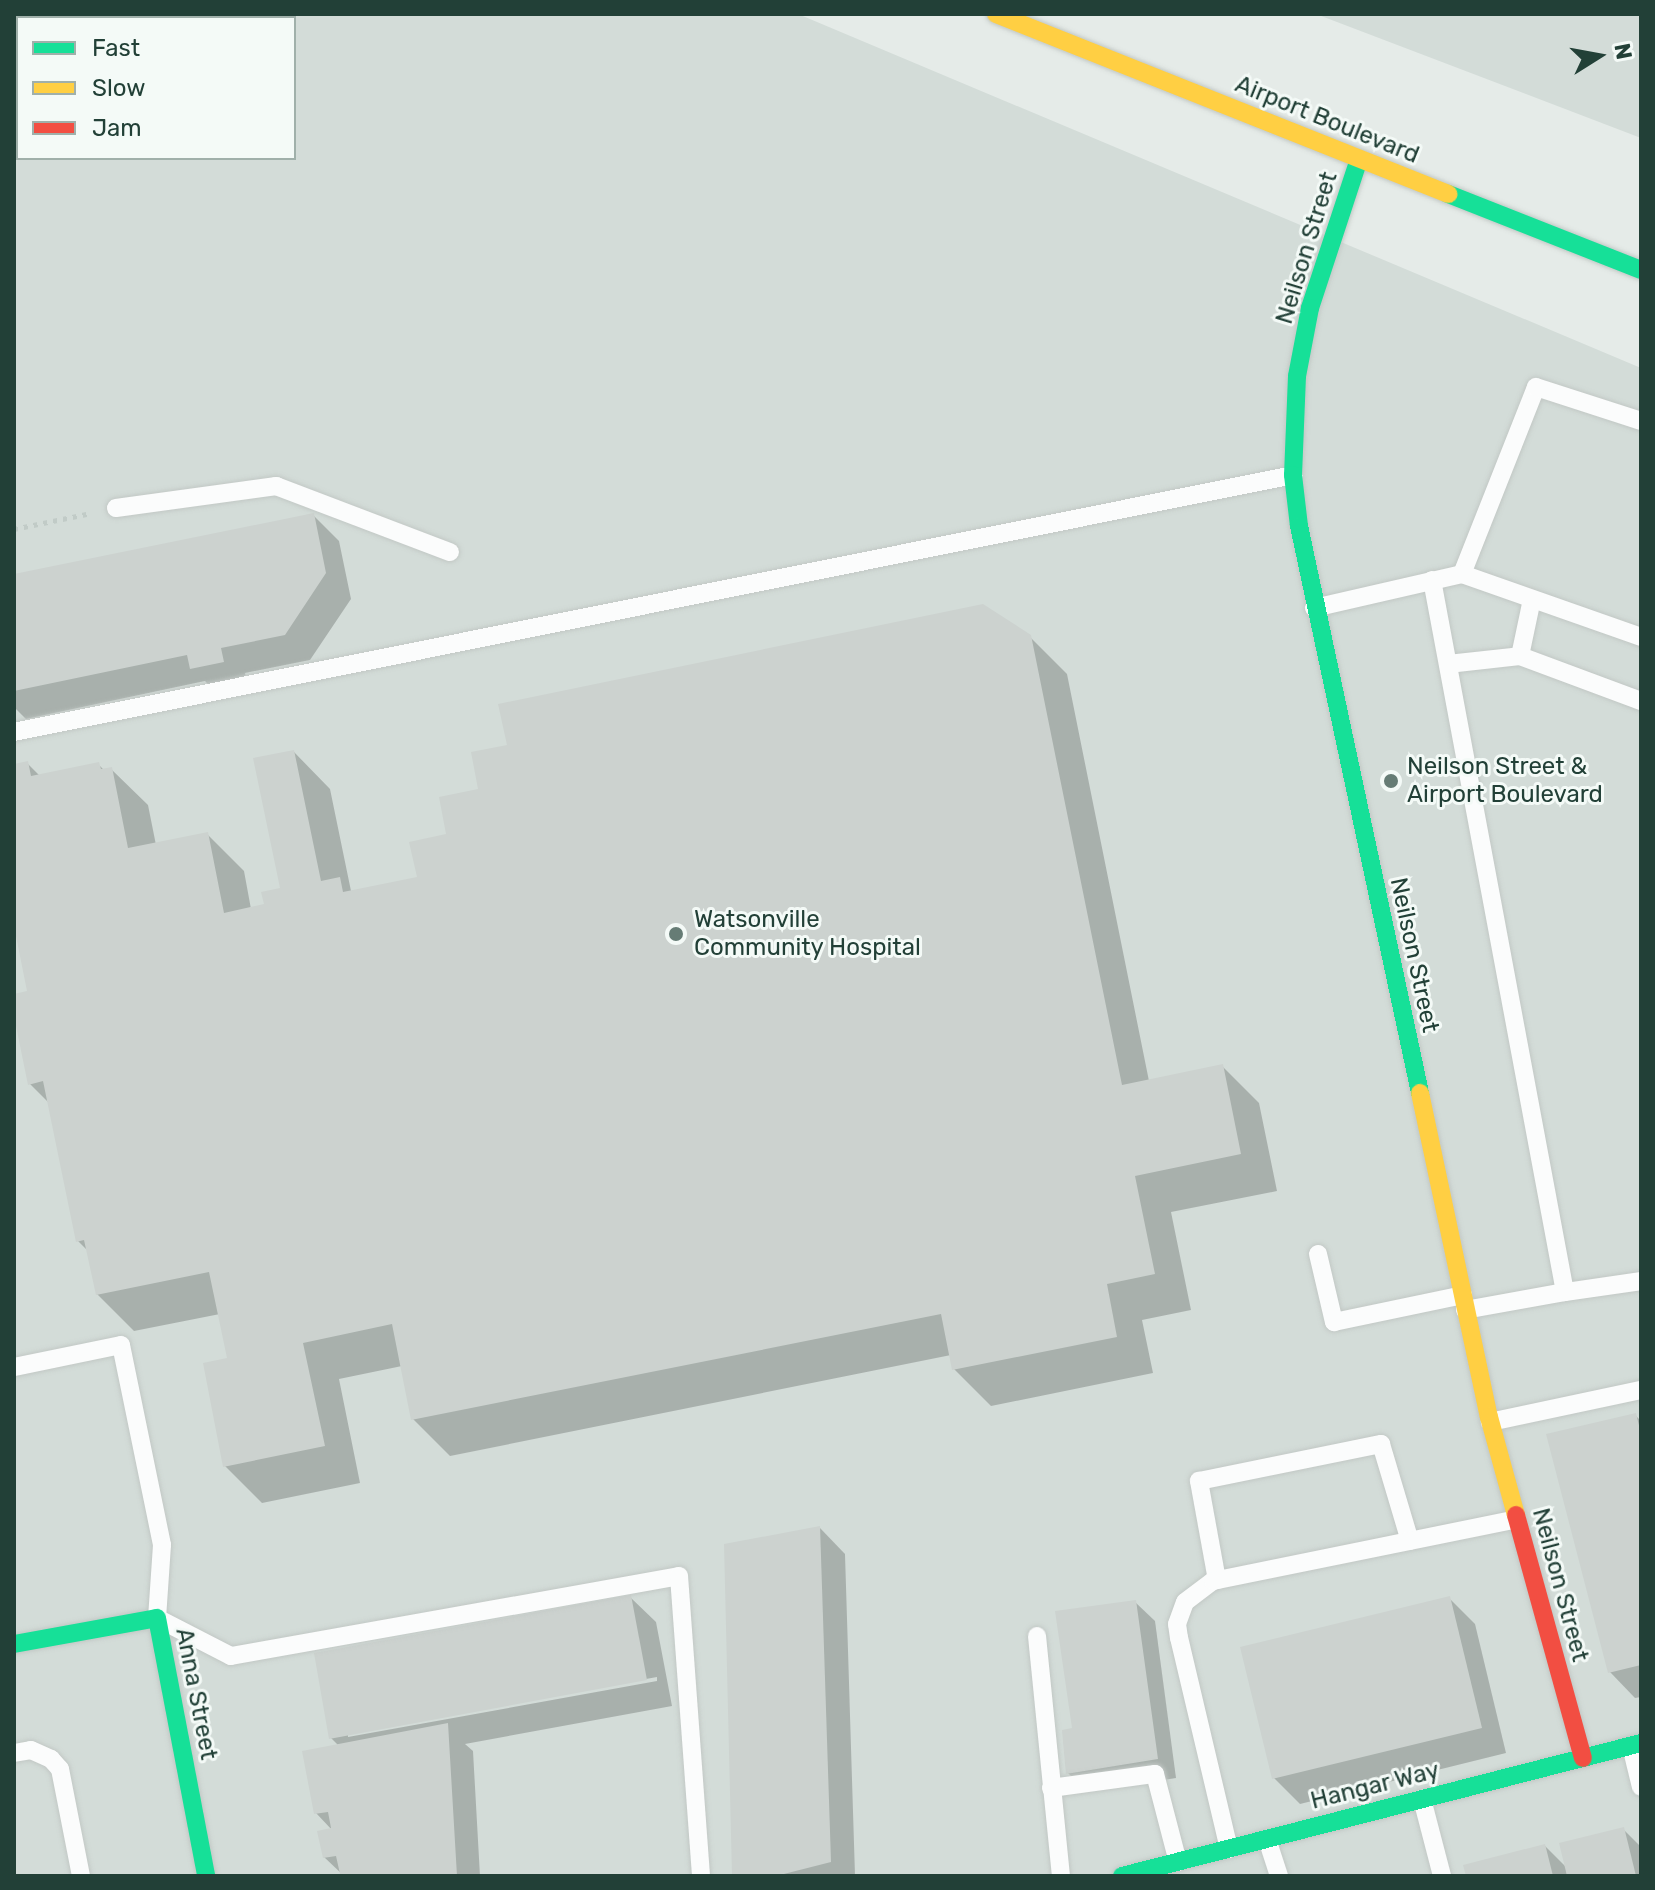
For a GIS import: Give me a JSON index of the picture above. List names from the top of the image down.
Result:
{
  "streets": {
    "street": [
      "Airport Boulevard",
      "Neilson Street",
      "Anna Street",
      "Hangar Way"
    ]
  },
  "crossings": [
    ["Airport Boulevard", "Neilson Street"],
    ["Neilson Street", "Hangar Way"]
  ],
  "places": ["Neilson Street & Airport Boulevard", "Watsonville Community Hospital"],
  "legend": ["Fast", "Slow", "Jam"],
  "north": "right"
}
